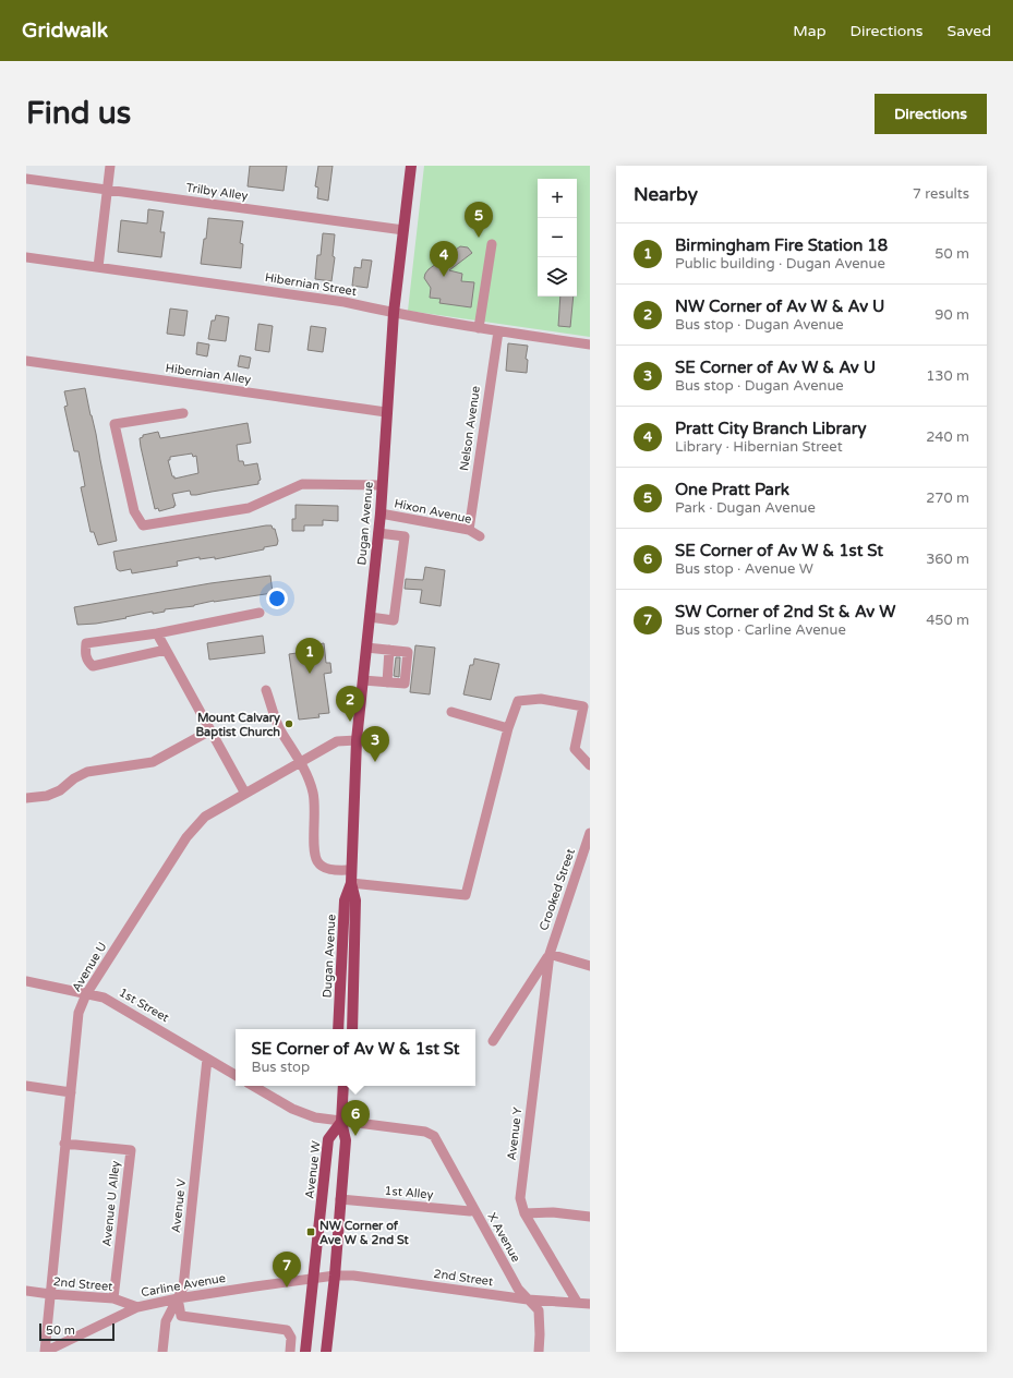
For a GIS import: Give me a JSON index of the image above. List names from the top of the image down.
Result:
{
  "streets": {
    "main road": ["Dugan Avenue", "Avenue W"],
    "street": [
      "Trilby Alley",
      "Hibernian Street",
      "Hibernian Alley",
      "Nelson Avenue",
      "Hixon Avenue",
      "Crooked Street",
      "Avenue U",
      "1st Street",
      "Avenue Y",
      "1st Alley",
      "Avenue U Alley",
      "Avenue V",
      "X Avenue",
      "2nd Street",
      "Carline Avenue"
    ]
  },
  "crossings": [
    ["Trilby Alley", "Dugan Avenue"],
    ["Hibernian Street", "Nelson Avenue"],
    ["Hibernian Street", "Dugan Avenue"],
    ["Hibernian Alley", "Dugan Avenue"],
    ["Nelson Avenue", "Hixon Avenue"],
    ["Hixon Avenue", "Dugan Avenue"],
    ["Dugan Avenue", "Avenue U"],
    ["Crooked Street", "Avenue Y"],
    ["Avenue U", "1st Street"],
    ["Avenue U", "Avenue U Alley"],
    ["Avenue U", "2nd Street"],
    ["Avenue U", "Carline Avenue"],
    ["1st Street", "Avenue V"],
    ["Avenue Y", "2nd Street"],
    ["Avenue W", "X Avenue"],
    ["Avenue W", "Carline Avenue"],
    ["1st Alley", "X Avenue"],
    ["Avenue U Alley", "2nd Street"],
    ["Avenue V", "Carline Avenue"],
    ["X Avenue", "2nd Street"],
    ["2nd Street", "Carline Avenue"]
  ],
  "places": {
    "other": ["Mount Calvary Baptist Church"],
    "transit": ["NW Corner of Ave W & 2nd St"]
  },
  "scale_bar": "50 m",
  "page": {
    "header": "Gridwalk",
    "nav": ["Map", "Directions", "Saved"],
    "buttons": "Directions",
    "title": "Find us",
    "heading": ["Nearby", "7 results"],
    "map_buttons": ["+", "−"],
    "pins": [
      "5",
      "4",
      "1",
      "2",
      "3",
      "6",
      "7"
    ],
    "list": [
      {
        "mark": "1",
        "name": "Birmingham Fire Station 18",
        "note": "Public building · Dugan Avenue",
        "value": "50 m"
      },
      {
        "mark": "2",
        "name": "NW Corner of Av W & Av U",
        "note": "Bus stop · Dugan Avenue",
        "value": "90 m"
      },
      {
        "mark": "3",
        "name": "SE Corner of Av W & Av U",
        "note": "Bus stop · Dugan Avenue",
        "value": "130 m"
      },
      {
        "mark": "4",
        "name": "Pratt City Branch Library",
        "note": "Library · Hibernian Street",
        "value": "240 m"
      },
      {
        "mark": "5",
        "name": "One Pratt Park",
        "note": "Park · Dugan Avenue",
        "value": "270 m"
      },
      {
        "mark": "6",
        "name": "SE Corner of Av W & 1st St",
        "note": "Bus stop · Avenue W",
        "value": "360 m"
      },
      {
        "mark": "7",
        "name": "SW Corner of 2nd St & Av W",
        "note": "Bus stop · Carline Avenue",
        "value": "450 m"
      }
    ],
    "popup": ["SE Corner of Av W & 1st St", "Bus stop"],
    "scale": "50 m"
  }
}
